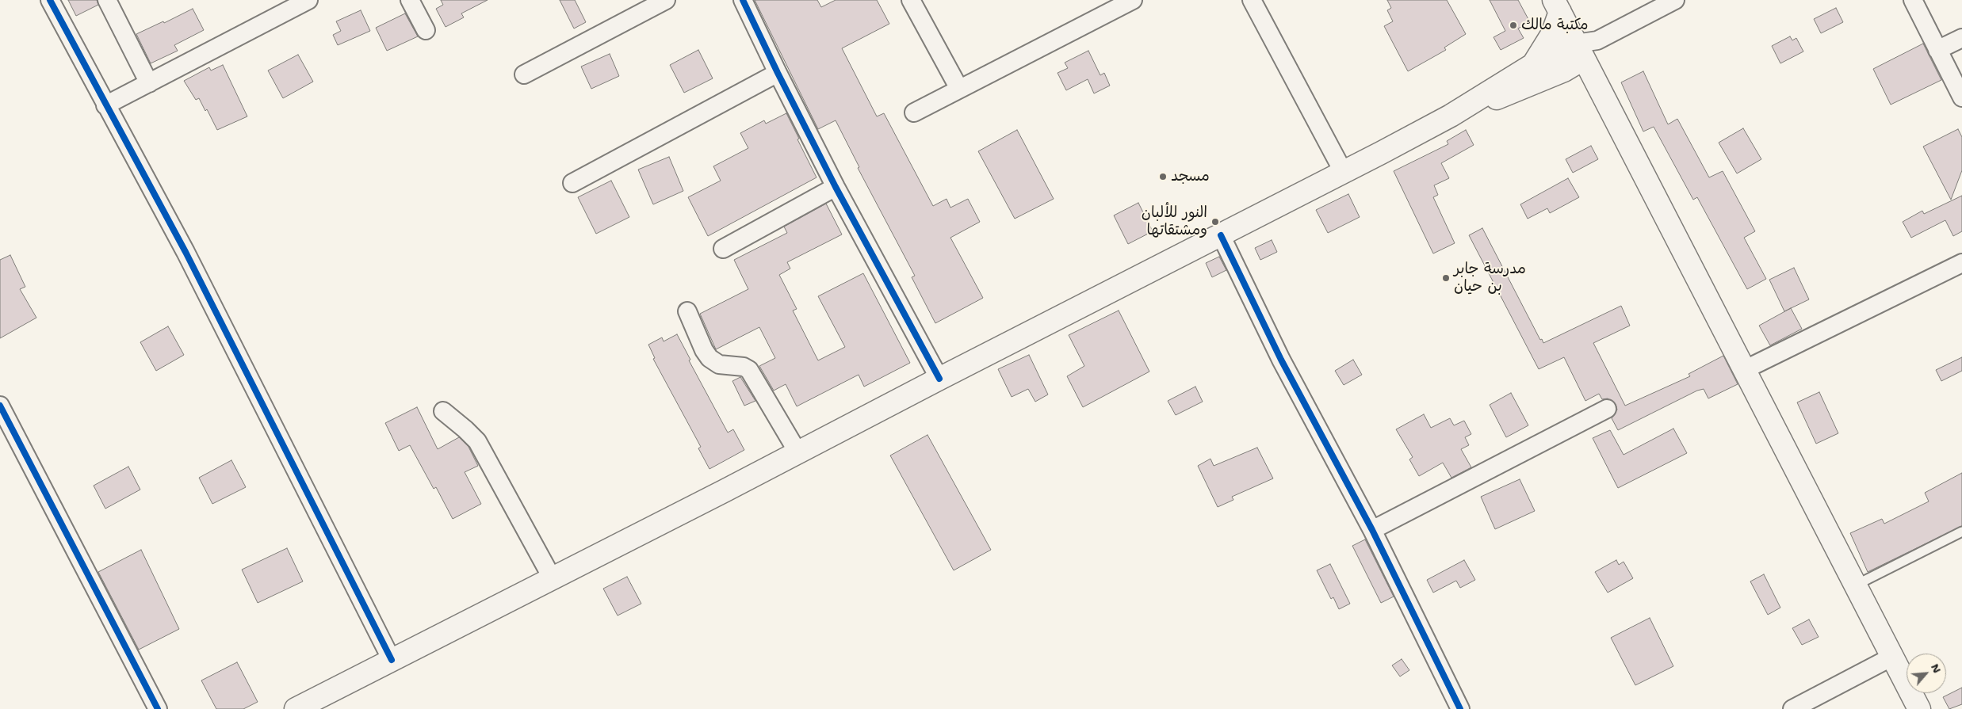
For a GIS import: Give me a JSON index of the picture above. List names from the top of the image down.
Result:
{
  "places": [
    "مكتبة مالك",
    "مسجد",
    "النور للألبان ومشتقاتها",
    "مدرسة جابر بن حيان"
  ],
  "north": "top right"
}
